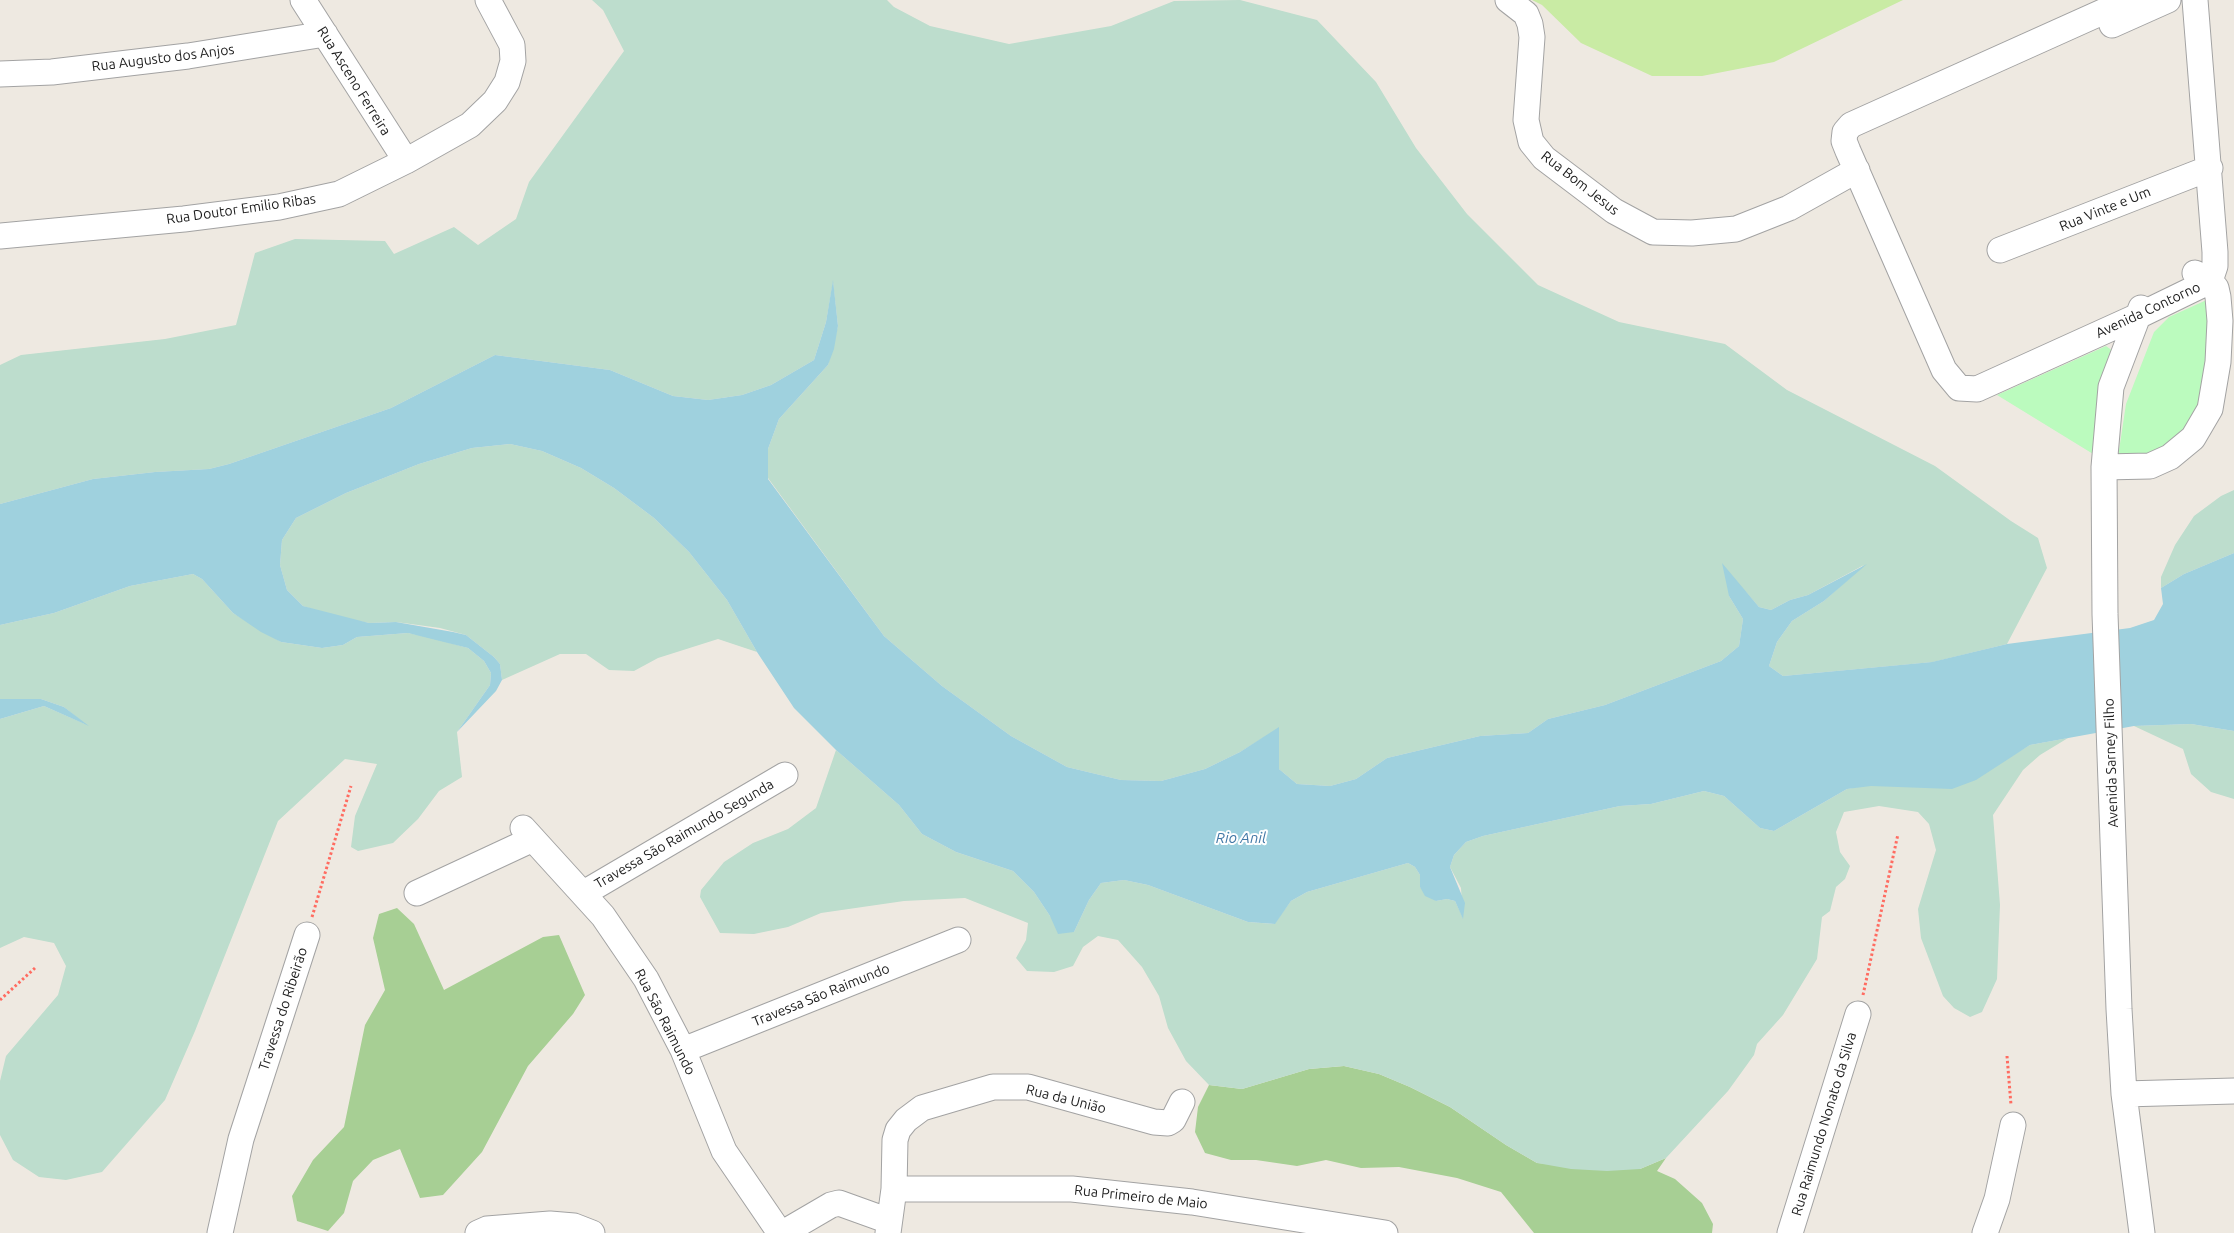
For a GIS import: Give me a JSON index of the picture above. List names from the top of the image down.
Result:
{
  "streets": {
    "street": [
      "Rua Augusto dos Anjos",
      "Rua Asceno Ferreira",
      "Rua Bom Jesus",
      "Rua Doutor Emilio Ribas",
      "Rua Vinte e Um",
      "Avenida Contorno",
      "Avenida Sarney Filho",
      "Travessa São Raimundo Segunda",
      "Travessa São Raimundo",
      "Travessa do Ribeirão",
      "Rua São Raimundo",
      "Rua da União",
      "Rua Raimundo Nonato da Silva",
      "Rua Primeiro de Maio"
    ]
  },
  "crossings": [
    ["Rua Augusto dos Anjos", "Rua Asceno Ferreira"],
    ["Rua Asceno Ferreira", "Rua Doutor Emilio Ribas"],
    ["Rua Bom Jesus", "Avenida Contorno"],
    ["Rua Vinte e Um", "Avenida Contorno"],
    ["Avenida Contorno", "Avenida Sarney Filho"],
    ["Travessa São Raimundo Segunda", "Rua São Raimundo"],
    ["Travessa São Raimundo", "Rua São Raimundo"],
    ["Rua da União", "Rua Primeiro de Maio"]
  ],
  "water": ["Rio Anil"]
}
